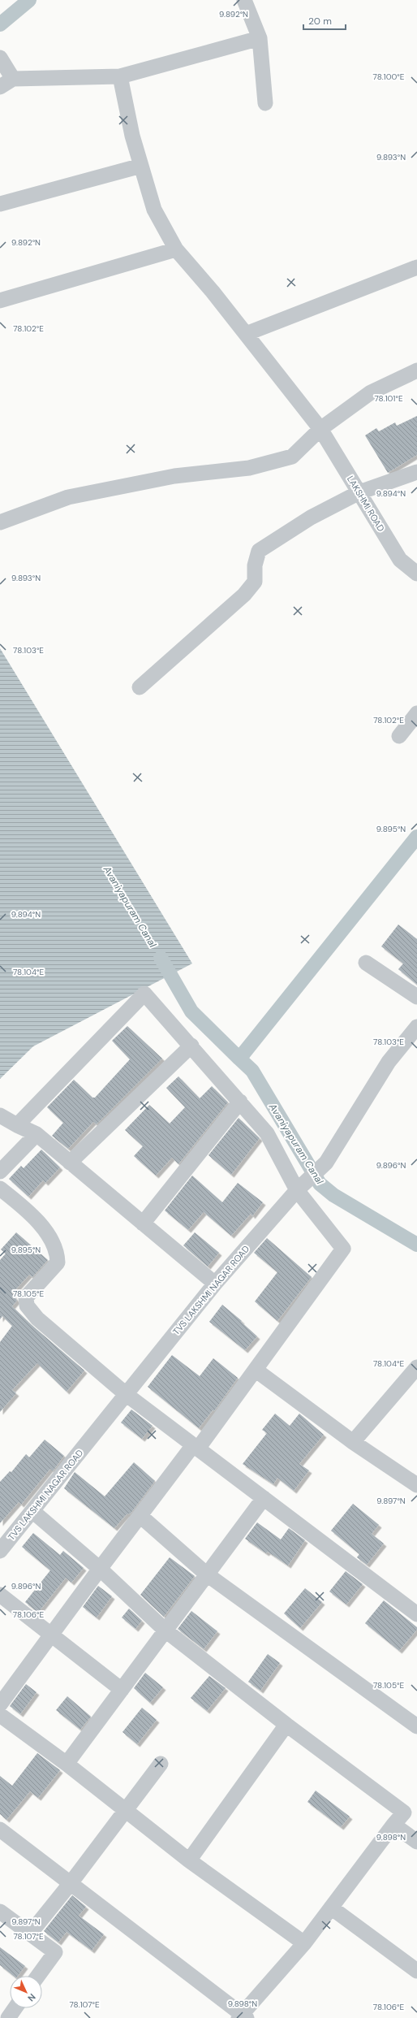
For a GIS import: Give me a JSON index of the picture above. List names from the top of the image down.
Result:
{
  "streets": {
    "street": ["LAKSHMI ROAD", "TVS LAKSHMI NAGAR ROAD"]
  },
  "water": ["Avaniyapuram Canal"],
  "scale_bar": "20 m",
  "north": "bottom right",
  "coordinates": [
    "9.892°N",
    "78.100°E",
    "9.893°N",
    "78.102°E",
    "78.101°E",
    "9.894°N",
    "78.103°E",
    "9.895°N",
    "78.104°E",
    "9.896°N",
    "78.105°E",
    "9.897°N",
    "78.106°E",
    "9.898°N",
    "78.107°E"
  ]
}
